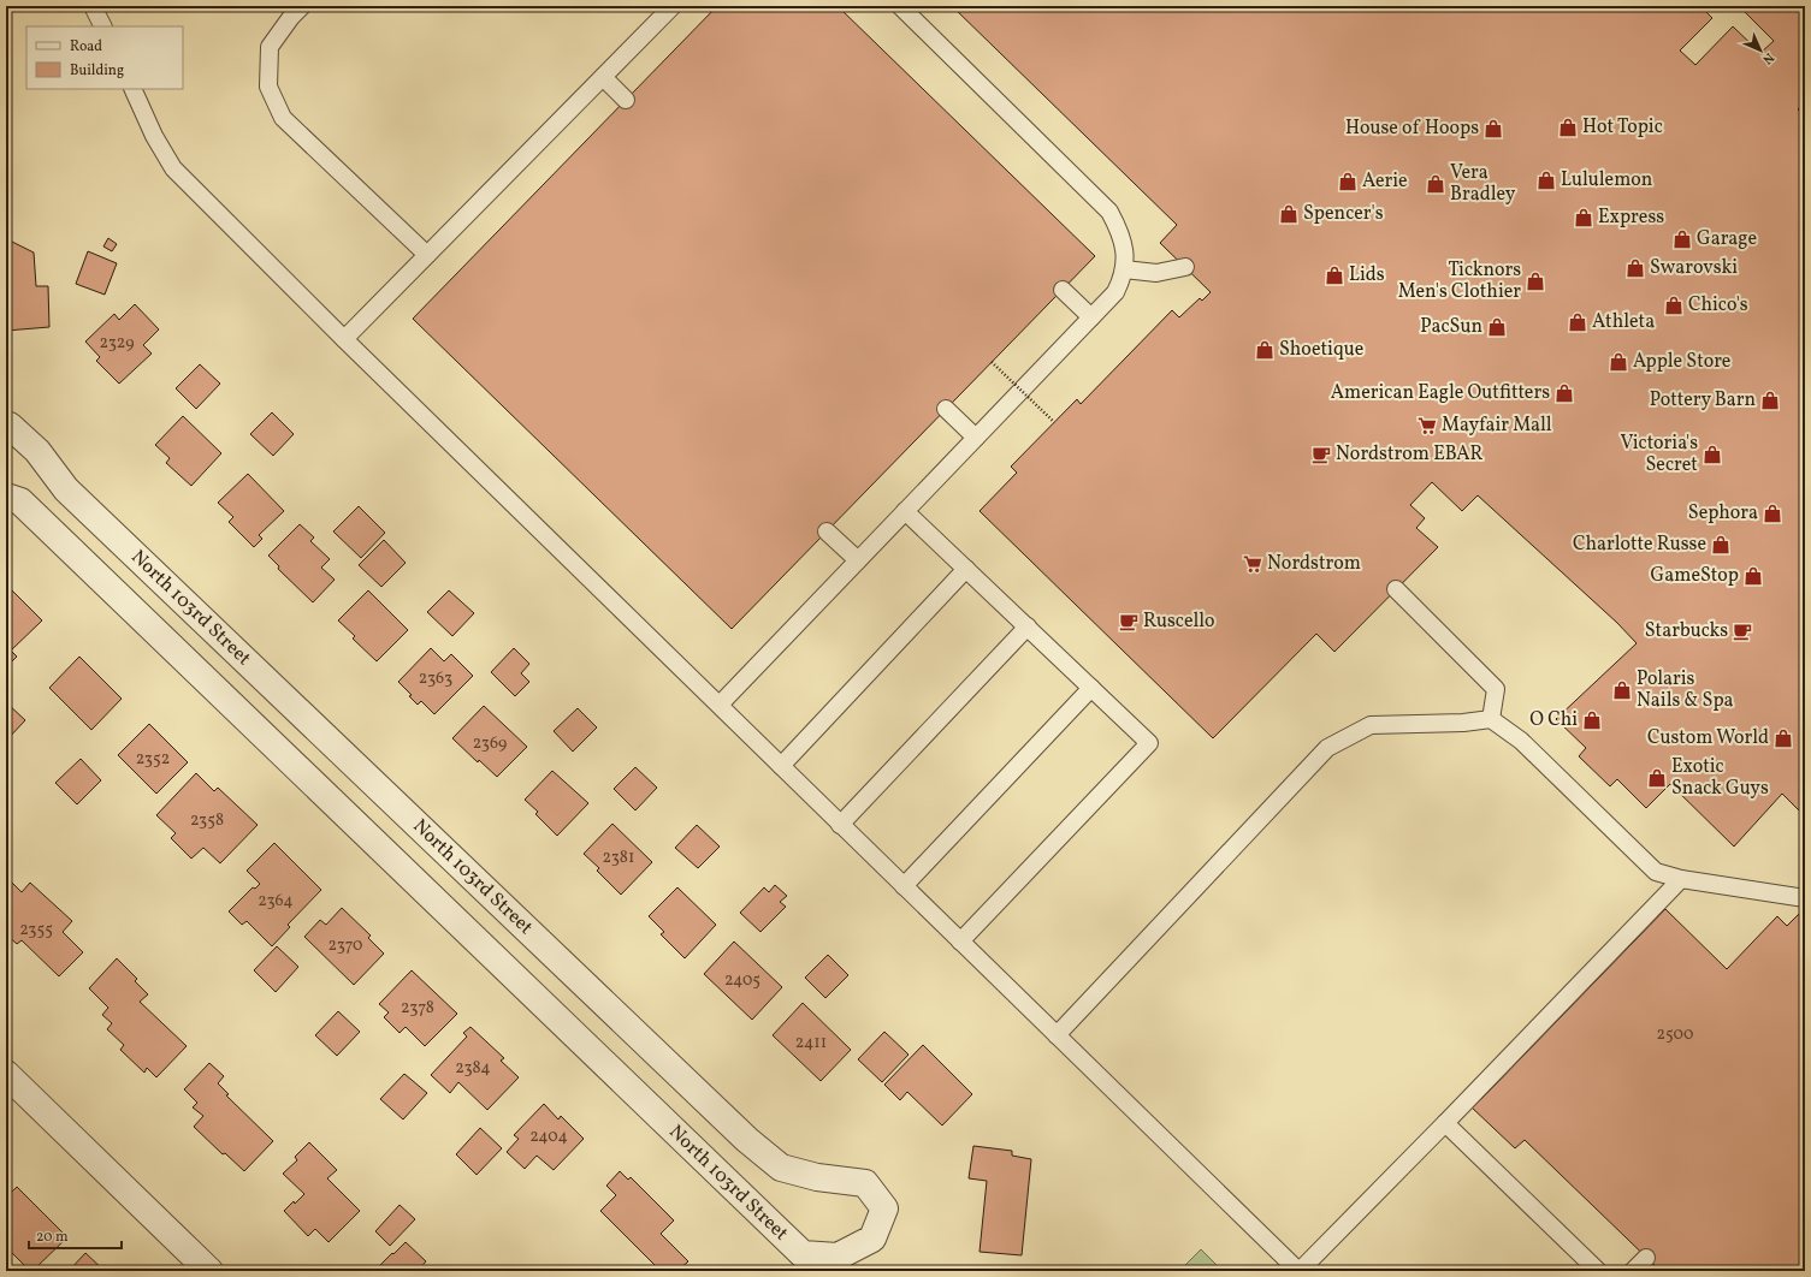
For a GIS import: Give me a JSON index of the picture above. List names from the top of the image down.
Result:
{
  "streets": {
    "street": ["North 103rd Street"]
  },
  "places": {
    "shop": [
      "Hot Topic",
      "House of Hoops",
      "Lululemon",
      "Aerie",
      "Vera Bradley",
      "Spencer's",
      "Express",
      "Garage",
      "Swarovski",
      "Lids",
      "Ticknors Men's Clothier",
      "Chico's",
      "Athleta",
      "PacSun",
      "Shoetique",
      "Apple Store",
      "American Eagle Outfitters",
      "Pottery Barn",
      "Victoria's Secret",
      "Sephora",
      "Charlotte Russe",
      "GameStop",
      "Polaris Nails & Spa",
      "O Chi",
      "Custom World",
      "Exotic Snack Guys"
    ],
    "supermarket": ["Mayfair Mall", "Nordstrom"],
    "cafe": ["Nordstrom EBAR", "Ruscello", "Starbucks"]
  },
  "house_numbers": [
    "2329",
    "2363",
    "2369",
    "2352",
    "2358",
    "2381",
    "2364",
    "2355",
    "2370",
    "2405",
    "2378",
    "2500",
    "2411",
    "2384",
    "2404"
  ],
  "legend": ["Road", "Building"],
  "scale_bar": "20 m",
  "north": "bottom right"
}
